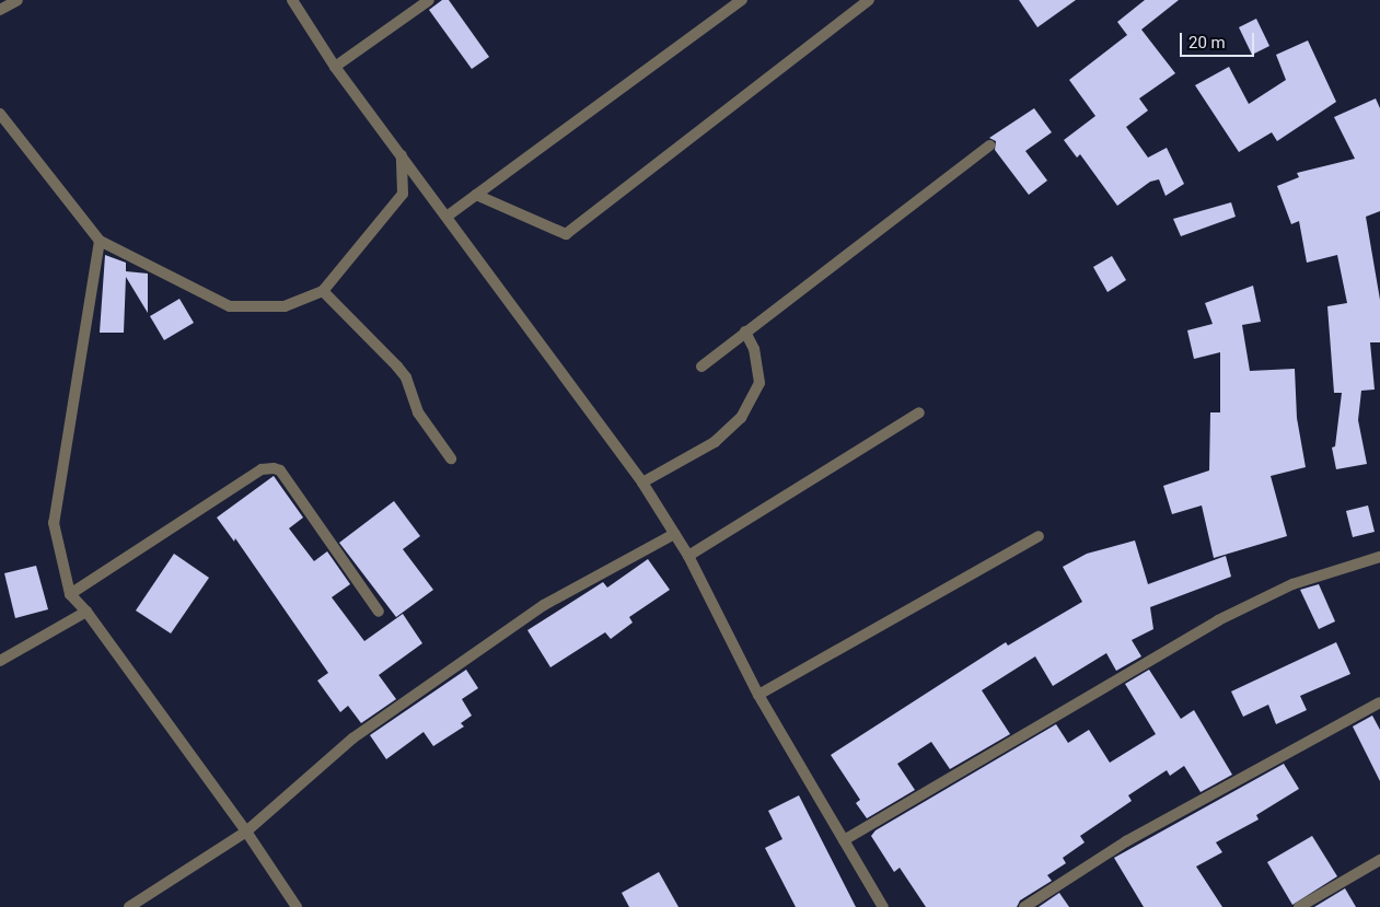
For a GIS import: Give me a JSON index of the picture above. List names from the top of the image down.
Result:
{
  "scale_bar": "20 m"
}
